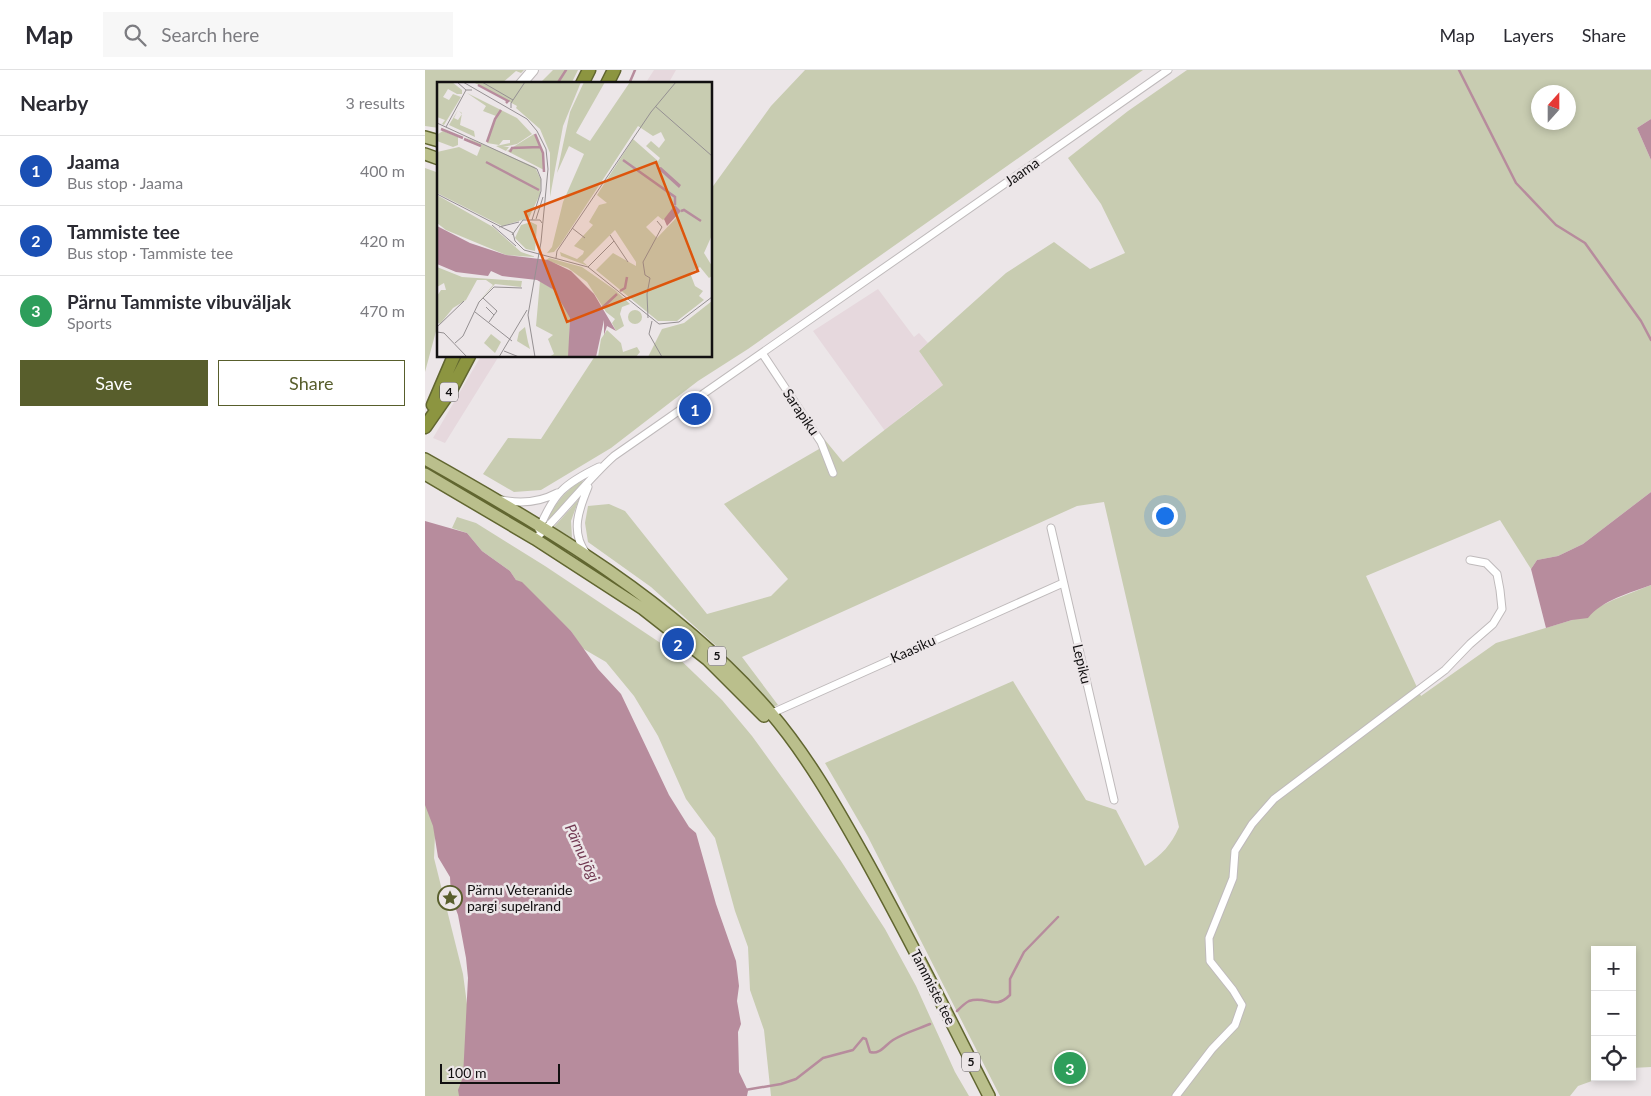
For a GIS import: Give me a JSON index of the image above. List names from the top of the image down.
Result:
{
  "streets": {
    "highway": ["4"],
    "main road": ["5", "Tammiste tee"],
    "street": [
      "Jaama",
      "Sarapiku",
      "Kaasiku",
      "Lepiku"
    ]
  },
  "crossings": [
    ["Jaama", "Sarapiku"],
    ["Jaama", "Tammiste tee"],
    ["Kaasiku", "Lepiku"],
    ["Kaasiku", "Tammiste tee"]
  ],
  "water": ["Pärnu jõgi"],
  "places": {
    "place": ["Pärnu Veteranide pargi supelrand"]
  },
  "scale_bar": "100 m",
  "north": "top",
  "page": {
    "header": "Map",
    "search": "Search here",
    "nav": ["Map", "Layers", "Share"],
    "heading": ["Nearby", "3 results"],
    "list": [
      {
        "mark": "1",
        "name": "Jaama",
        "note": "Bus stop · Jaama",
        "value": "400 m"
      },
      {
        "mark": "2",
        "name": "Tammiste tee",
        "note": "Bus stop · Tammiste tee",
        "value": "420 m"
      },
      {
        "mark": "3",
        "name": "Pärnu Tammiste vibuväljak",
        "note": "Sports",
        "value": "470 m"
      }
    ],
    "buttons": ["Save", "Share"],
    "pins": ["1", "2", "3"],
    "map_buttons": ["+", "−"],
    "scale": "100 m"
  }
}
